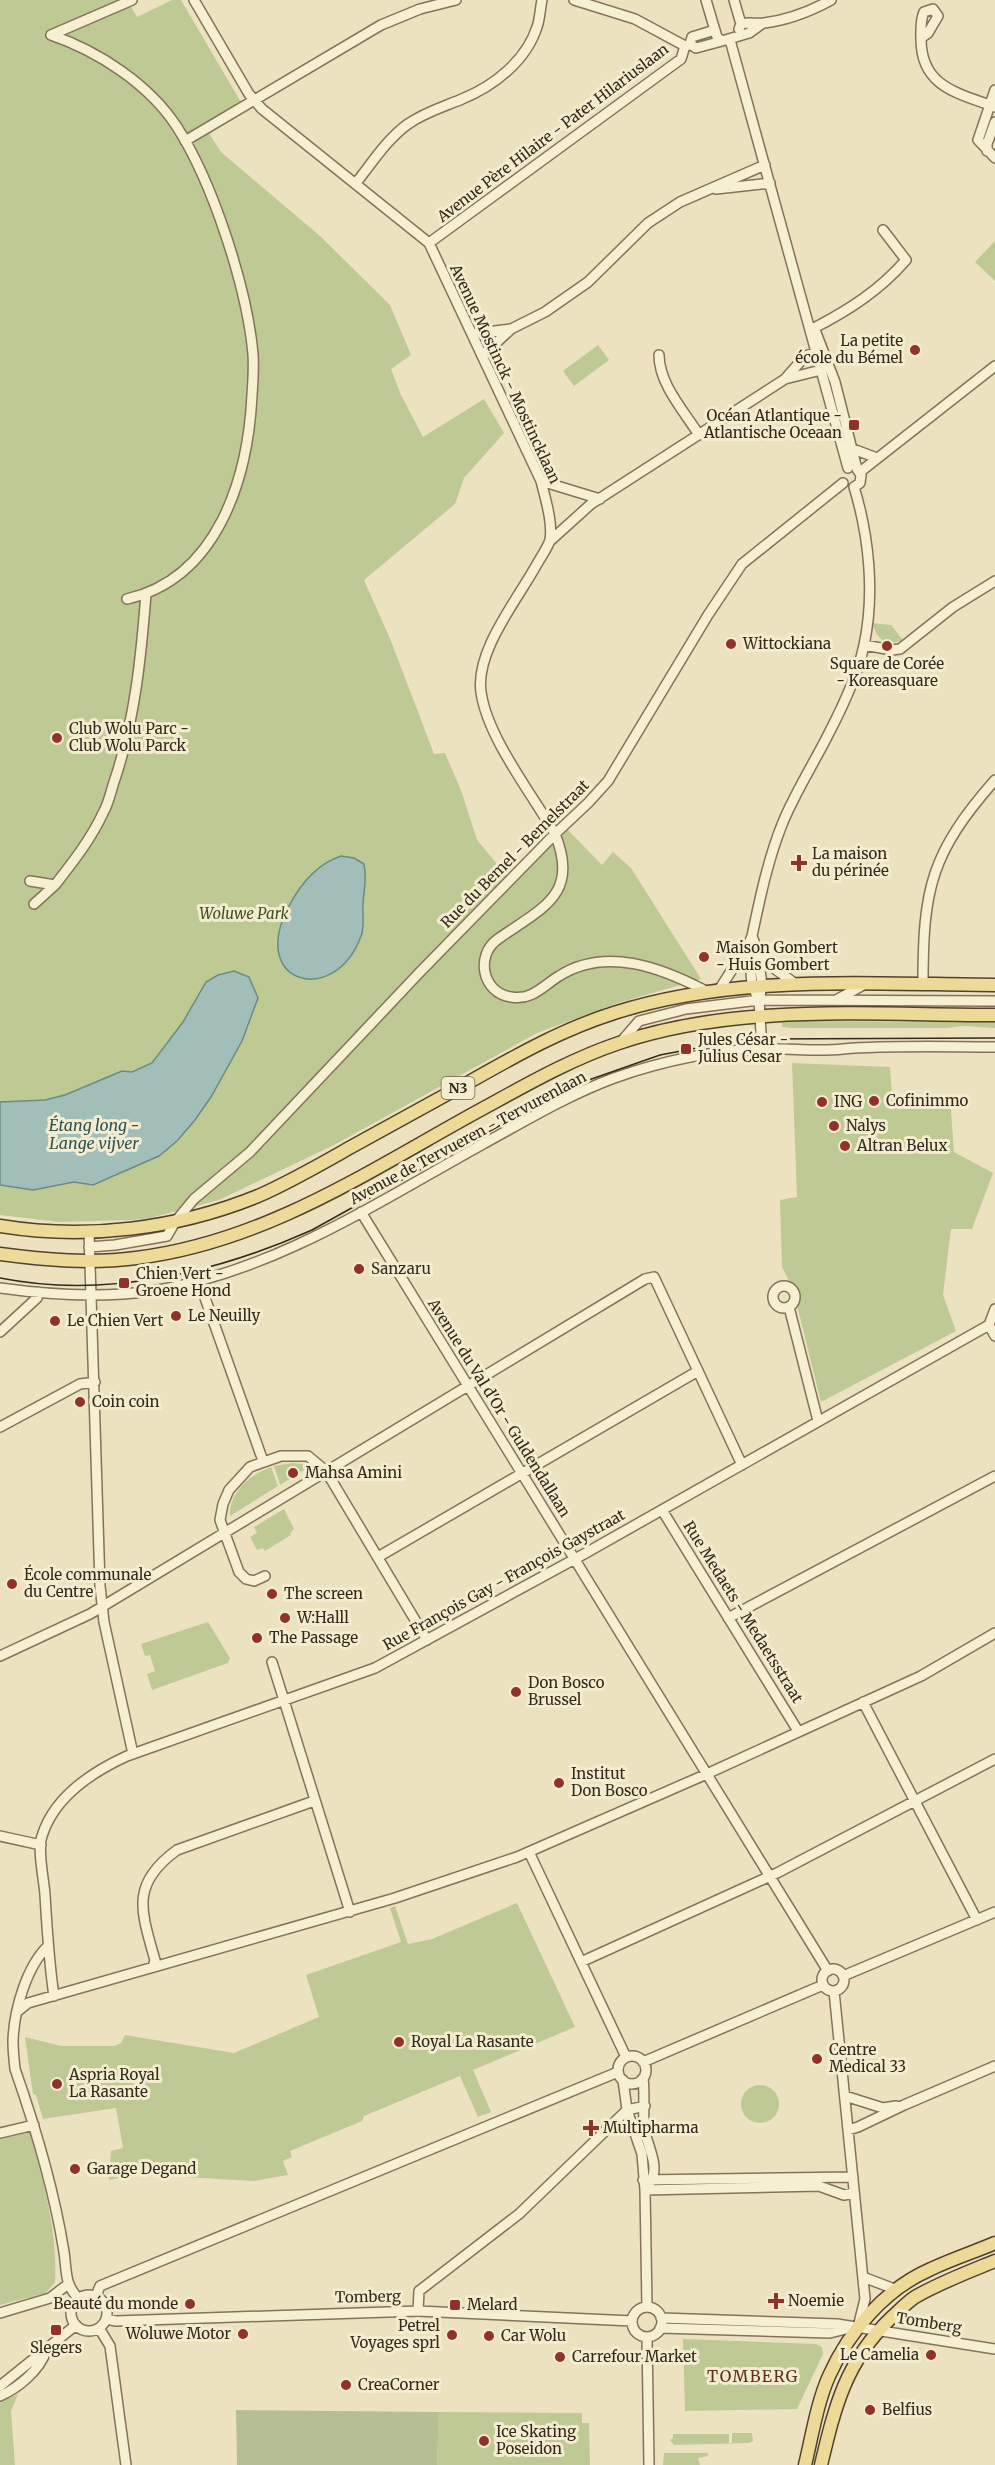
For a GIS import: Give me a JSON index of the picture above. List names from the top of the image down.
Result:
{
  "streets": {
    "main road": ["N3", "Avenue de Tervueren - Tervurenlaan"],
    "street": [
      "Avenue Père Hilaire - Pater Hilariuslaan",
      "Avenue Mostinck - Mostincklaan",
      "Rue du Bemel - Bemelstraat",
      "Avenue du Val d'Or - Guldendallaan",
      "Rue François Gay - François Gaystraat",
      "Rue Medaets - Medaetsstraat",
      "Tomberg"
    ]
  },
  "crossings": [
    ["Avenue Père Hilaire - Pater Hilariuslaan", "Avenue Mostinck - Mostincklaan"],
    ["Rue du Bemel - Bemelstraat", "Avenue de Tervueren - Tervurenlaan"],
    ["Avenue de Tervueren - Tervurenlaan", "Avenue du Val d'Or - Guldendallaan"],
    ["Avenue du Val d'Or - Guldendallaan", "Rue François Gay - François Gaystraat"],
    ["Rue François Gay - François Gaystraat", "Rue Medaets - Medaetsstraat"]
  ],
  "districts": ["TOMBERG"],
  "water": ["Étang long - Lange vijver"],
  "parks": ["Woluwe Park"],
  "places": {
    "other": [
      "La petite école du Bémel",
      "Wittockiana",
      "Square de Corée - Koreasquare",
      "Club Wolu Parc - Club Wolu Parck",
      "Maison Gombert - Huis Gombert",
      "Cofinimmo",
      "ING",
      "Nalys",
      "Altran Belux",
      "Sanzaru",
      "Le Neuilly",
      "Le Chien Vert",
      "Coin coin",
      "Mahsa Amini",
      "École communale du Centre",
      "The screen",
      "W:Halll",
      "The Passage",
      "Don Bosco Brussel",
      "Institut Don Bosco",
      "Royal La Rasante",
      "Centre Medical 33",
      "Aspria Royal La Rasante",
      "Garage Degand",
      "Beauté du monde",
      "Woluwe Motor",
      "Petrel Voyages sprl",
      "Car Wolu",
      "Le Camelia",
      "Carrefour Market",
      "CreaCorner",
      "Belfius",
      "Ice Skating Poseidon"
    ],
    "transit": [
      "Océan Atlantique - Atlantische Oceaan",
      "Jules César - Julius Cesar",
      "Chien Vert - Groene Hond",
      "Melard",
      "Slegers"
    ],
    "health": ["La maison du périnée", "Multipharma", "Noemie"]
  }
}
